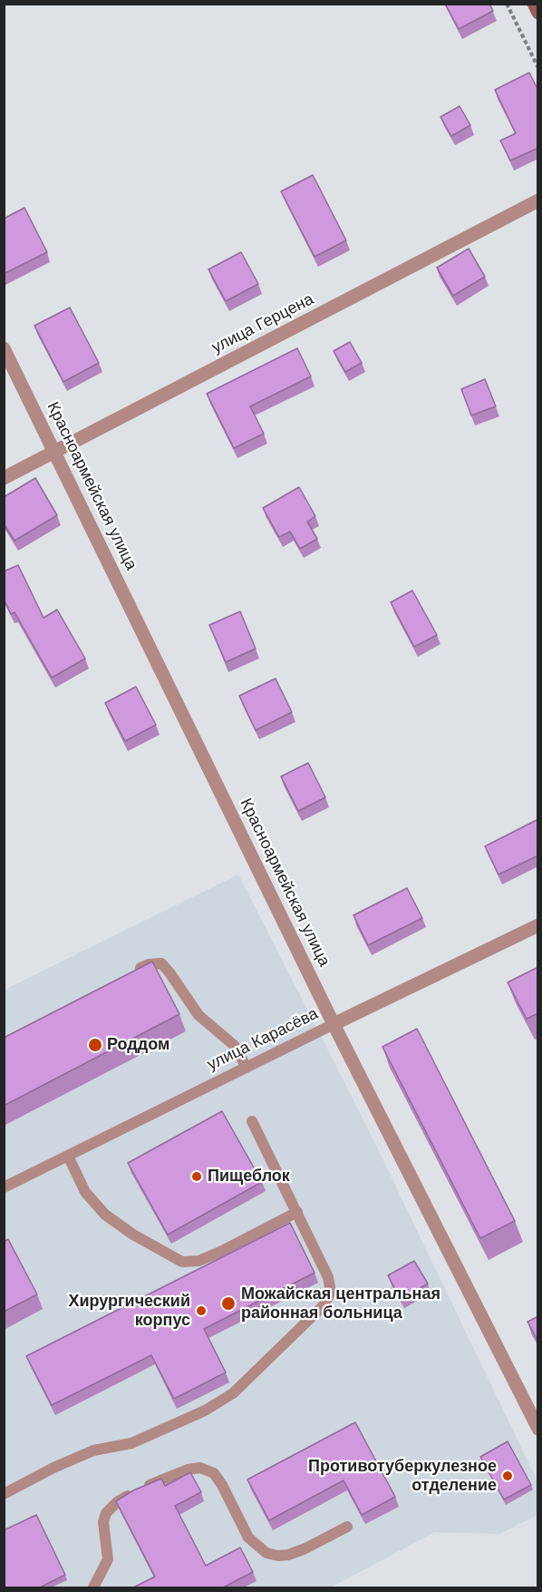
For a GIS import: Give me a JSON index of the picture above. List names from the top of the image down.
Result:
{
  "streets": {
    "street": ["улица Герцена", "Красноармейская улица", "улица Карасёва"]
  },
  "crossings": [
    ["улица Герцена", "Красноармейская улица"],
    ["Красноармейская улица", "улица Карасёва"]
  ],
  "places": [
    "Роддом",
    "Пищеблок",
    "Можайская центральная районная больница",
    "Хирургический корпус",
    "Противотуберкулезное отделение"
  ]
}
